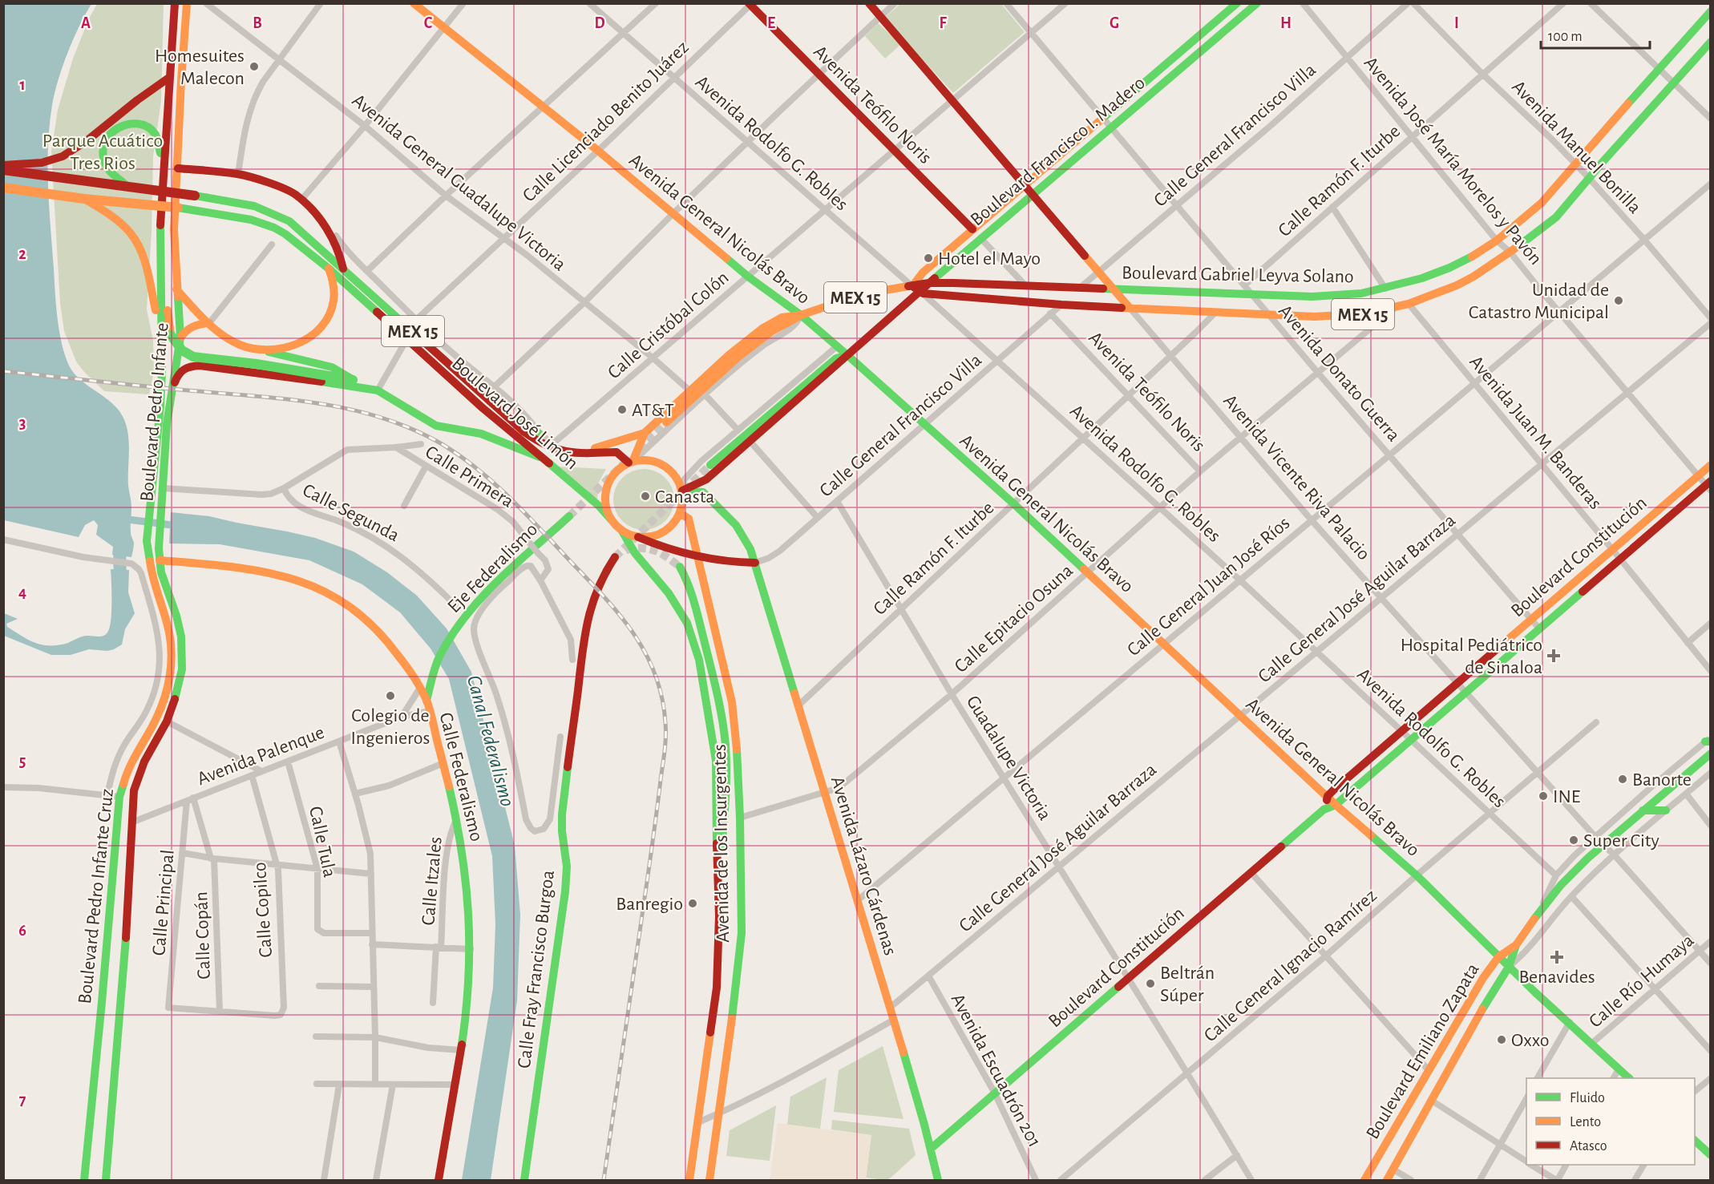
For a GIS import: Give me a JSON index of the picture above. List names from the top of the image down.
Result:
{
  "streets": {
    "main road": [
      "Avenida Teófilo Noris",
      "Boulevard Francisco I. Madero",
      "Avenida General Nicolás Bravo",
      "Boulevard Gabriel Leyva Solano",
      "MEX 15",
      "Boulevard Pedro Infante",
      "Boulevard José Limón",
      "Avenida Vicente Riva Palacio",
      "Boulevard Constitución",
      "Eje Federalismo",
      "Calle Federalismo",
      "Avenida de los Insurgentes",
      "Avenida Lázaro Cárdenas",
      "Boulevard Pedro Infante Cruz",
      "Calle Fray Francisco Burgoa",
      "Boulevard Emiliano Zapata"
    ],
    "street": [
      "Calle Licenciado Benito Juárez",
      "Calle General Francisco Villa",
      "Avenida Rodolfo G. Robles",
      "Avenida Manuel Bonilla",
      "Avenida José María Morelos y Pavón",
      "Calle Ramón F. Iturbe",
      "Avenida General Guadalupe Victoria",
      "Calle Cristóbal Colón",
      "Avenida Donato Guerra",
      "Avenida Juan M. Banderas",
      "Calle Primera",
      "Calle Segunda",
      "Calle General Juan José Ríos",
      "Calle General José Aguilar Barraza",
      "Calle Epitacio Osuna",
      "Avenida Palenque",
      "Guadalupe Victoria",
      "Calle Tula",
      "Calle Itzales",
      "Calle Principal",
      "Calle Copilco",
      "Calle Copán",
      "Calle General Ignacio Ramírez",
      "Calle Río Humaya",
      "Avenida Escuadrón 201"
    ]
  },
  "crossings": [
    ["Avenida Teófilo Noris", "Calle Licenciado Benito Juárez"],
    ["Avenida Teófilo Noris", "Calle General Francisco Villa"],
    ["Avenida Teófilo Noris", "Boulevard Francisco I. Madero"],
    ["Avenida Teófilo Noris", "Calle Ramón F. Iturbe"],
    ["Avenida Teófilo Noris", "Calle Cristóbal Colón"],
    ["Avenida Teófilo Noris", "Calle Epitacio Osuna"],
    ["Calle Licenciado Benito Juárez", "Avenida Rodolfo G. Robles"],
    ["Calle Licenciado Benito Juárez", "Avenida General Guadalupe Victoria"],
    ["Calle Licenciado Benito Juárez", "Avenida General Nicolás Bravo"],
    ["Calle Licenciado Benito Juárez", "Boulevard José Limón"],
    ["Calle General Francisco Villa", "Avenida Rodolfo G. Robles"],
    ["Calle General Francisco Villa", "Avenida José María Morelos y Pavón"],
    ["Calle General Francisco Villa", "Avenida General Nicolás Bravo"],
    ["Calle General Francisco Villa", "Boulevard Gabriel Leyva Solano"],
    ["Calle General Francisco Villa", "Avenida Donato Guerra"],
    ["Calle General Francisco Villa", "Avenida Vicente Riva Palacio"],
    ["Calle General Francisco Villa", "Avenida Lázaro Cárdenas"],
    ["Avenida Rodolfo G. Robles", "Boulevard Francisco I. Madero"],
    ["Avenida Rodolfo G. Robles", "Calle Ramón F. Iturbe"],
    ["Avenida Rodolfo G. Robles", "Boulevard Gabriel Leyva Solano"],
    ["Avenida Rodolfo G. Robles", "Calle Cristóbal Colón"],
    ["Avenida Rodolfo G. Robles", "Boulevard Constitución"],
    ["Avenida Rodolfo G. Robles", "Calle General Juan José Ríos"],
    ["Avenida Rodolfo G. Robles", "Calle General José Aguilar Barraza"],
    ["Avenida Rodolfo G. Robles", "Calle Epitacio Osuna"],
    ["Avenida Rodolfo G. Robles", "Calle General Ignacio Ramírez"],
    ["Avenida Rodolfo G. Robles", "Boulevard Emiliano Zapata"],
    ["Avenida Manuel Bonilla", "Calle Ramón F. Iturbe"],
    ["Avenida Manuel Bonilla", "Boulevard Gabriel Leyva Solano"],
    ["Avenida Manuel Bonilla", "Calle General Juan José Ríos"],
    ["Boulevard Francisco I. Madero", "Avenida General Nicolás Bravo"],
    ["Boulevard Francisco I. Madero", "Boulevard Gabriel Leyva Solano"],
    ["Boulevard Francisco I. Madero", "Avenida Donato Guerra"],
    ["Boulevard Francisco I. Madero", "Boulevard José Limón"],
    ["Boulevard Francisco I. Madero", "Avenida Vicente Riva Palacio"],
    ["Boulevard Francisco I. Madero", "Avenida de los Insurgentes"],
    ["Boulevard Francisco I. Madero", "Avenida Lázaro Cárdenas"],
    ["Avenida José María Morelos y Pavón", "Calle Ramón F. Iturbe"],
    ["Avenida José María Morelos y Pavón", "Boulevard Gabriel Leyva Solano"],
    ["Avenida José María Morelos y Pavón", "Boulevard Constitución"],
    ["Avenida José María Morelos y Pavón", "Calle General Juan José Ríos"],
    ["Avenida José María Morelos y Pavón", "Calle General José Aguilar Barraza"],
    ["Calle Ramón F. Iturbe", "Avenida General Nicolás Bravo"],
    ["Calle Ramón F. Iturbe", "Boulevard Gabriel Leyva Solano"],
    ["Calle Ramón F. Iturbe", "Avenida Donato Guerra"],
    ["Calle Ramón F. Iturbe", "Avenida Vicente Riva Palacio"],
    ["Calle Ramón F. Iturbe", "Avenida Lázaro Cárdenas"],
    ["Avenida General Guadalupe Victoria", "Boulevard Gabriel Leyva Solano"],
    ["Avenida General Guadalupe Victoria", "Calle Cristóbal Colón"],
    ["Avenida General Nicolás Bravo", "Boulevard Gabriel Leyva Solano"],
    ["Avenida General Nicolás Bravo", "Calle Cristóbal Colón"],
    ["Avenida General Nicolás Bravo", "Boulevard Constitución"],
    ["Avenida General Nicolás Bravo", "Calle General Juan José Ríos"],
    ["Avenida General Nicolás Bravo", "Calle General José Aguilar Barraza"],
    ["Avenida General Nicolás Bravo", "Calle Epitacio Osuna"],
    ["Avenida General Nicolás Bravo", "Calle General Ignacio Ramírez"],
    ["Avenida General Nicolás Bravo", "Calle Río Humaya"],
    ["Avenida General Nicolás Bravo", "Boulevard Emiliano Zapata"],
    ["Boulevard Gabriel Leyva Solano", "Avenida Donato Guerra"],
    ["Boulevard Gabriel Leyva Solano", "Boulevard José Limón"],
    ["Boulevard Gabriel Leyva Solano", "Avenida Juan M. Banderas"],
    ["Boulevard Gabriel Leyva Solano", "Avenida Vicente Riva Palacio"],
    ["Boulevard Gabriel Leyva Solano", "Calle Epitacio Osuna"],
    ["Boulevard Gabriel Leyva Solano", "Avenida de los Insurgentes"],
    ["Boulevard Gabriel Leyva Solano", "Avenida Lázaro Cárdenas"],
    ["MEX 15", "Boulevard José Limón"],
    ["Calle Cristóbal Colón", "Avenida Donato Guerra"],
    ["Calle Cristóbal Colón", "Boulevard José Limón"],
    ["Calle Cristóbal Colón", "Avenida Vicente Riva Palacio"],
    ["Avenida Donato Guerra", "Boulevard Constitución"],
    ["Avenida Donato Guerra", "Calle General Juan José Ríos"],
    ["Avenida Donato Guerra", "Calle General José Aguilar Barraza"],
    ["Avenida Donato Guerra", "Calle Epitacio Osuna"],
    ["Boulevard Pedro Infante", "Calle Segunda"],
    ["Boulevard Pedro Infante", "Boulevard Pedro Infante Cruz"],
    ["Boulevard José Limón", "Avenida de los Insurgentes"],
    ["Boulevard José Limón", "Avenida Lázaro Cárdenas"],
    ["Avenida Juan M. Banderas", "Boulevard Constitución"],
    ["Avenida Juan M. Banderas", "Calle General Juan José Ríos"],
    ["Avenida Juan M. Banderas", "Calle General José Aguilar Barraza"],
    ["Avenida Vicente Riva Palacio", "Boulevard Constitución"],
    ["Avenida Vicente Riva Palacio", "Calle General Juan José Ríos"],
    ["Avenida Vicente Riva Palacio", "Calle General José Aguilar Barraza"],
    ["Avenida Vicente Riva Palacio", "Calle Epitacio Osuna"],
    ["Avenida Vicente Riva Palacio", "Calle General Ignacio Ramírez"],
    ["Avenida Vicente Riva Palacio", "Calle Río Humaya"],
    ["Avenida Vicente Riva Palacio", "Boulevard Emiliano Zapata"],
    ["Boulevard Constitución", "Guadalupe Victoria"],
    ["Boulevard Constitución", "Avenida Lázaro Cárdenas"],
    ["Boulevard Constitución", "Avenida Escuadrón 201"],
    ["Eje Federalismo", "Calle Federalismo"],
    ["Calle General Juan José Ríos", "Guadalupe Victoria"],
    ["Calle General Juan José Ríos", "Avenida Lázaro Cárdenas"],
    ["Calle General José Aguilar Barraza", "Guadalupe Victoria"],
    ["Calle General José Aguilar Barraza", "Avenida Lázaro Cárdenas"],
    ["Calle General José Aguilar Barraza", "Avenida Escuadrón 201"],
    ["Calle Epitacio Osuna", "Guadalupe Victoria"],
    ["Calle Epitacio Osuna", "Avenida de los Insurgentes"],
    ["Calle Epitacio Osuna", "Avenida Lázaro Cárdenas"],
    ["Avenida Palenque", "Calle Federalismo"],
    ["Avenida Palenque", "Calle Tula"],
    ["Avenida Palenque", "Boulevard Pedro Infante Cruz"],
    ["Avenida Palenque", "Calle Principal"],
    ["Avenida Palenque", "Calle Copilco"],
    ["Avenida Palenque", "Calle Copán"],
    ["Guadalupe Victoria", "Calle General Ignacio Ramírez"],
    ["Calle Federalismo", "Calle Itzales"],
    ["Calle Federalismo", "Boulevard Pedro Infante Cruz"],
    ["Avenida de los Insurgentes", "Avenida Lázaro Cárdenas"],
    ["Calle Principal", "Calle Copilco"],
    ["Calle Principal", "Calle Copán"],
    ["Calle Copilco", "Calle Copán"]
  ],
  "water": ["Canal Federalismo"],
  "parks": ["Parque Acuático Tres Rios"],
  "places": {
    "other": [
      "Homesuites Malecon",
      "Hotel el Mayo",
      "Unidad de Catastro Municipal",
      "AT&T",
      "Canasta",
      "Colegio de Ingenieros",
      "Banorte",
      "INE",
      "Super City",
      "Banregio",
      "Beltrán Súper",
      "Oxxo"
    ],
    "health": ["Hospital Pediátrico de Sinaloa", "Benavides"]
  },
  "legend": ["Fluido", "Lento", "Atasco"],
  "scale_bar": "100 m",
  "grid": {
    "columns": [
      "A",
      "B",
      "C",
      "D",
      "E",
      "F",
      "G",
      "H",
      "I"
    ],
    "rows": [
      "1",
      "2",
      "3",
      "4",
      "5",
      "6",
      "7"
    ]
  }
}
